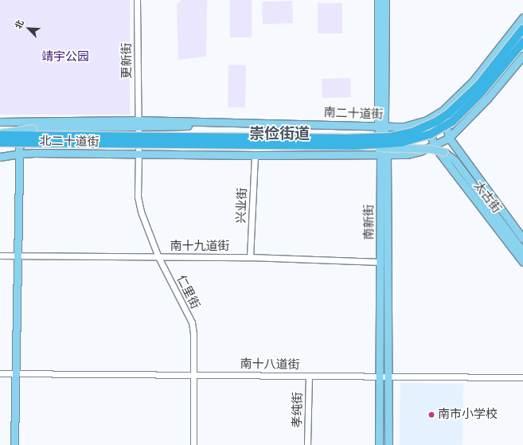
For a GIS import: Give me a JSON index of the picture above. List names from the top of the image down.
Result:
{
  "streets": {
    "main road": [
      "南二十道街",
      "北二十道街",
      "太古街",
      "南新街"
    ],
    "street": [
      "更新街",
      "兴业街",
      "南十九道街",
      "仁里街",
      "南十八道街",
      "孝纯街"
    ]
  },
  "crossings": [
    ["更新街", "南二十道街"],
    ["更新街", "北二十道街"],
    ["更新街", "仁里街"],
    ["南二十道街", "北二十道街"],
    ["南二十道街", "南新街"],
    ["北二十道街", "仁里街"],
    ["兴业街", "南十九道街"],
    ["南新街", "南十九道街"],
    ["南新街", "南十八道街"],
    ["南十九道街", "仁里街"],
    ["仁里街", "南十八道街"],
    ["南十八道街", "孝纯街"]
  ],
  "districts": ["崇俭街道"],
  "parks": ["靖宇公园"],
  "places": ["南市小学校"],
  "north": "top left"
}
